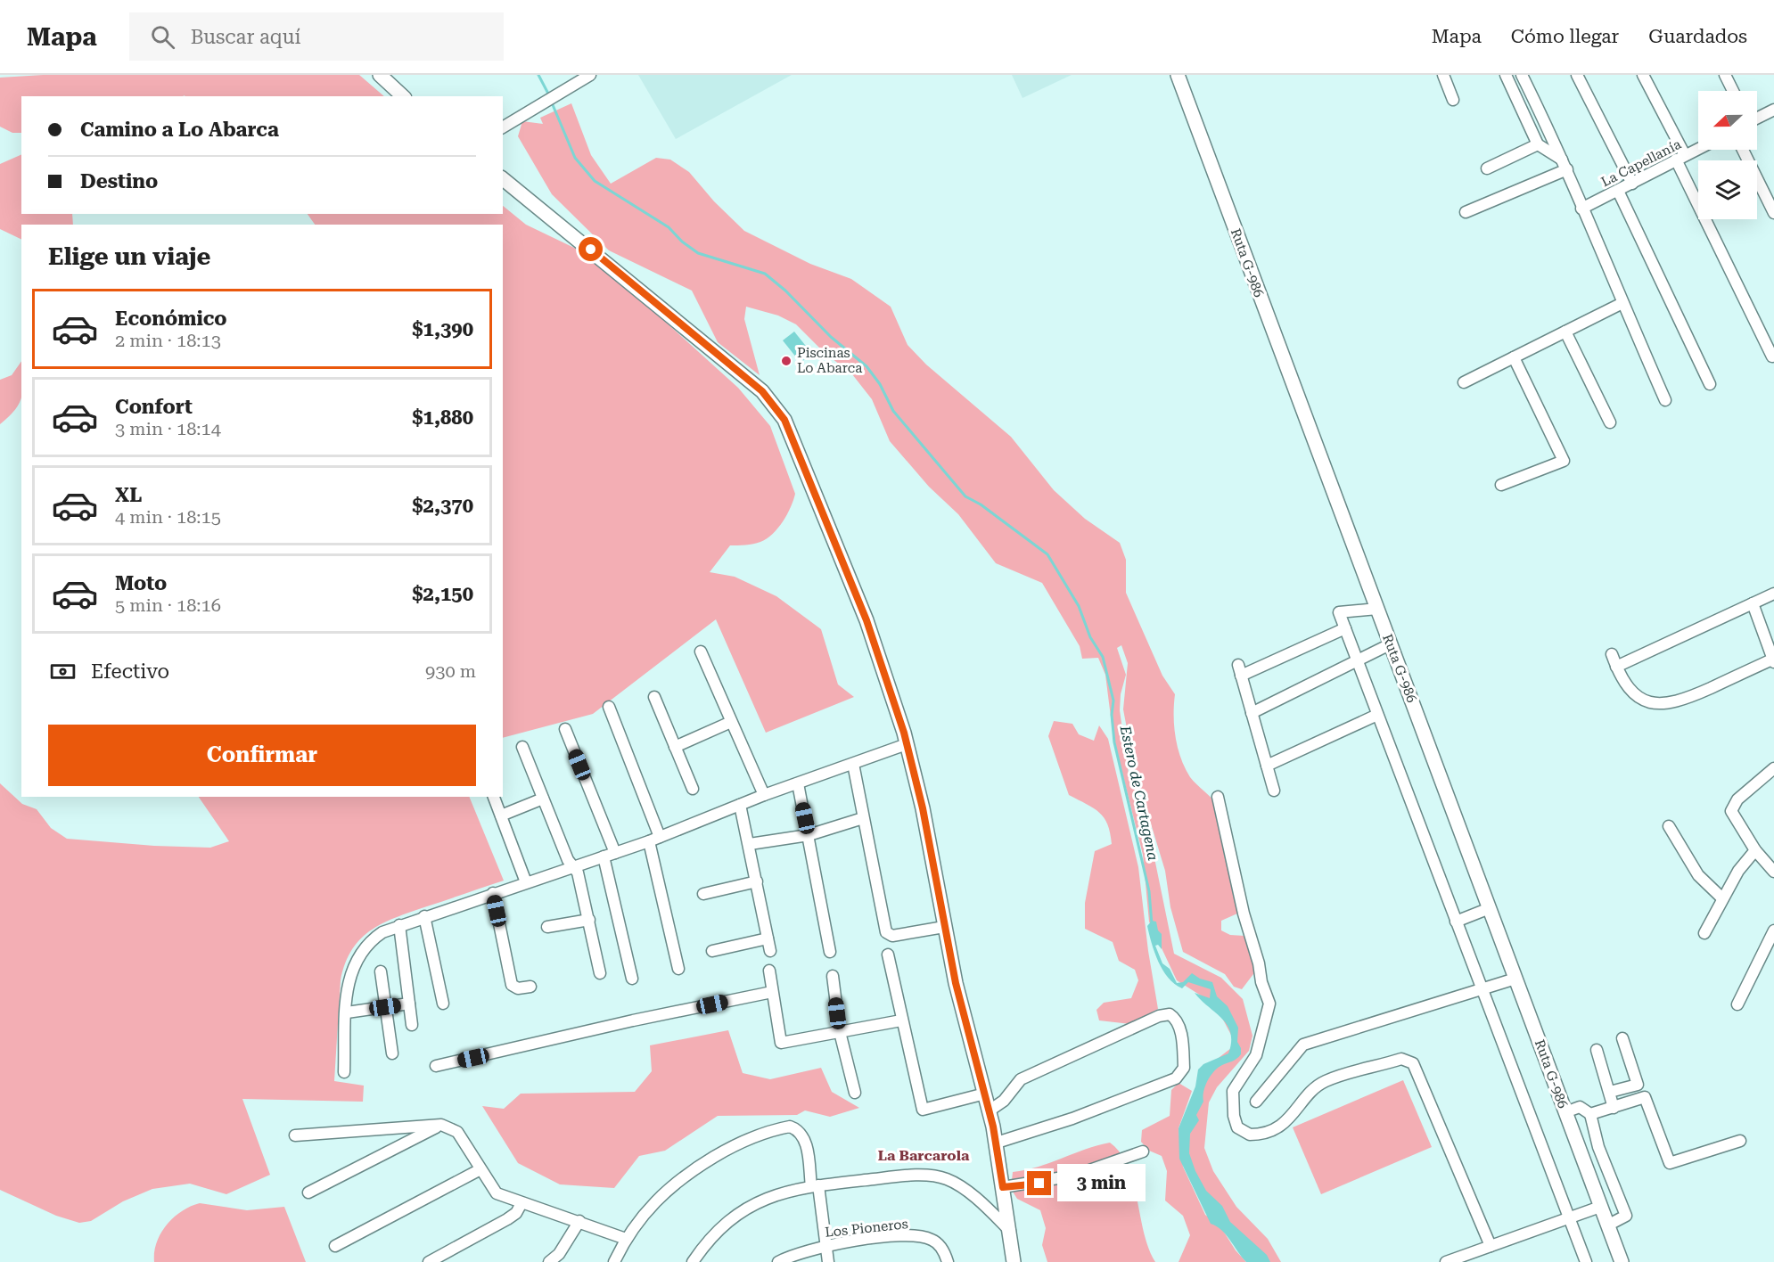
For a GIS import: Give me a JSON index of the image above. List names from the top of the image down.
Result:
{
  "streets": {
    "main road": ["Ruta G-986"],
    "street": ["La Capellanía", "Los Pioneros"]
  },
  "districts": ["La Barcarola"],
  "water": ["Estero de Cartagena"],
  "places": ["Piscinas Lo Abarca"],
  "north": "left",
  "page": {
    "header": "Mapa",
    "search": "Buscar aquí",
    "nav": ["Mapa", "Cómo llegar", "Guardados"],
    "banner": ["Camino a Lo Abarca", "Destino"],
    "heading": "Elige un viaje",
    "list": [
      {
        "name": "Económico",
        "note": "2 min · 18:13",
        "value": "$1,390"
      },
      {
        "name": "Confort",
        "note": "3 min · 18:14",
        "value": "$1,880"
      },
      {
        "name": "XL",
        "note": "4 min · 18:15",
        "value": "$2,370"
      },
      {
        "name": "Moto",
        "note": "5 min · 18:16",
        "value": "$2,150"
      }
    ],
    "pay": ["Efectivo", "930 m"],
    "buttons": "Confirmar",
    "bubble": "3 min"
  }
}
